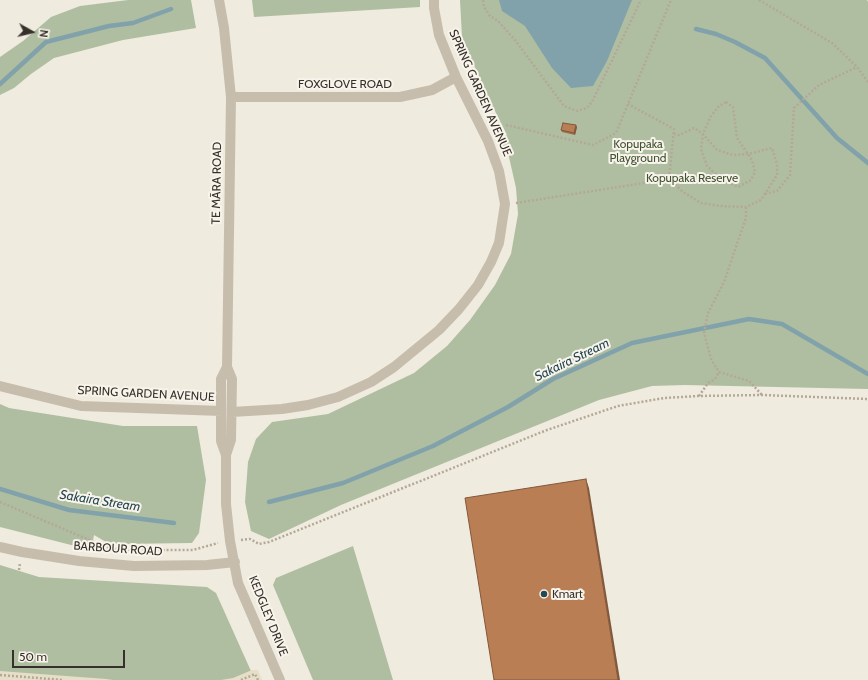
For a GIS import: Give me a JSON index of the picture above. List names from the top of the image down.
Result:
{
  "streets": {
    "street": [
      "FOXGLOVE ROAD",
      "SPRING GARDEN AVENUE",
      "TE MĀRA ROAD",
      "BARBOUR ROAD",
      "KEDGLEY DRIVE"
    ]
  },
  "crossings": [
    ["FOXGLOVE ROAD", "SPRING GARDEN AVENUE"],
    ["FOXGLOVE ROAD", "TE MĀRA ROAD"],
    ["SPRING GARDEN AVENUE", "TE MĀRA ROAD"],
    ["TE MĀRA ROAD", "BARBOUR ROAD"],
    ["TE MĀRA ROAD", "KEDGLEY DRIVE"],
    ["BARBOUR ROAD", "KEDGLEY DRIVE"]
  ],
  "water": ["Sakaira Stream"],
  "parks": ["Kopupaka Playground", "Kopupaka Reserve"],
  "places": ["Kmart"],
  "scale_bar": "50 m",
  "north": "right"
}
